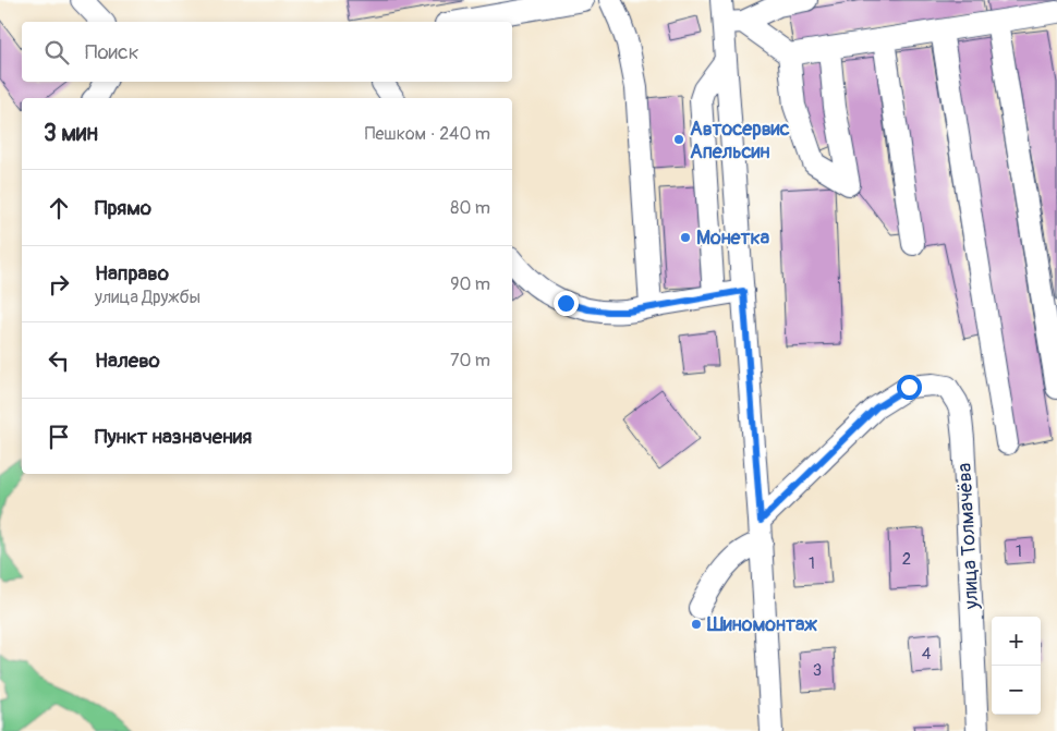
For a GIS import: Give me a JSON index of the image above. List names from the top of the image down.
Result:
{
  "streets": {
    "street": ["улица Толмачёва"]
  },
  "places": ["Автосервис Апельсин", "Монетка", "Шиномонтаж"],
  "house_numbers": [
    "1",
    "2",
    "1",
    "4",
    "3"
  ],
  "page": {
    "search": "Поиск",
    "heading": ["3 мин", "Пешком · 240 m"],
    "list": [
      ["Прямо", "80 m"],
      ["Направо", "улица Дружбы", "90 m"],
      ["Налево", "70 m"],
      "Пункт назначения"
    ],
    "map_buttons": ["+", "−"]
  }
}
